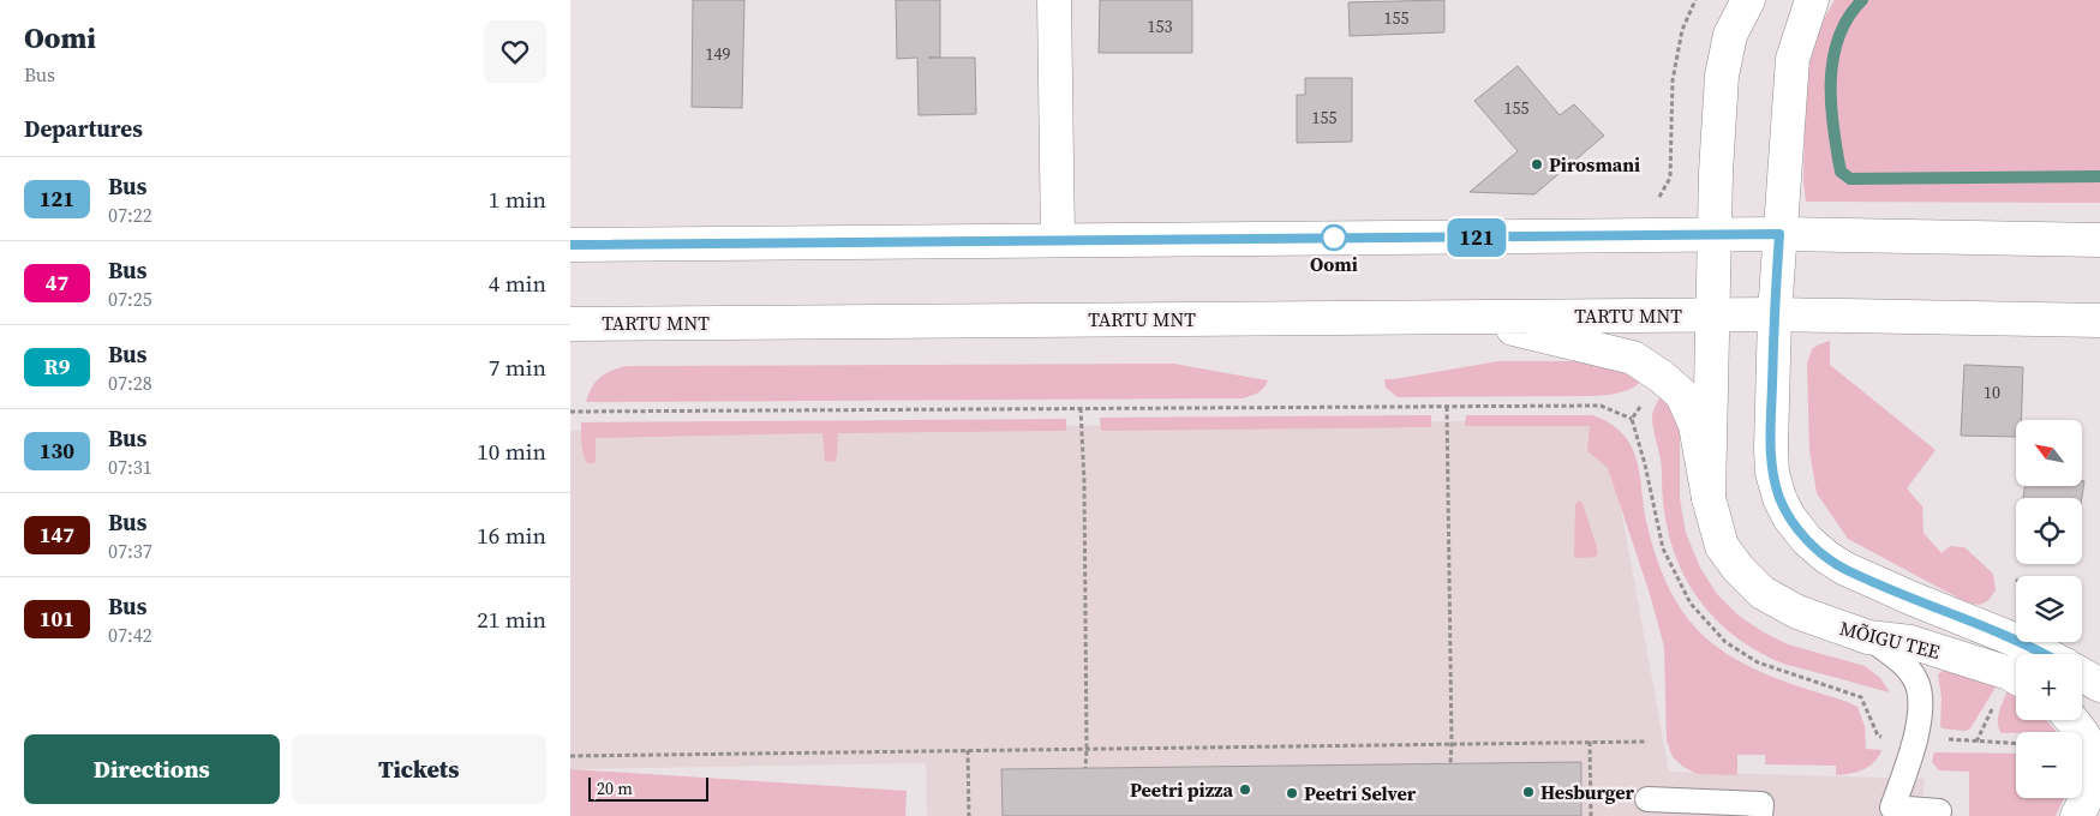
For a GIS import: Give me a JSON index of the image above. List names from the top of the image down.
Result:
{
  "streets": {
    "main road": ["TARTU MNT", "MÕIGU TEE"]
  },
  "crossings": [
    ["TARTU MNT", "MÕIGU TEE"]
  ],
  "places": [
    "Pirosmani",
    "Oomi",
    "Peetri pizza",
    "Hesburger",
    "Peetri Selver"
  ],
  "lines": ["bus line 121"],
  "house_numbers": [
    "155",
    "153",
    "149",
    "155",
    "155",
    "10"
  ],
  "scale_bar": "20 m",
  "north": "top left",
  "page": {
    "heading": [
      ["Oomi", "Bus"],
      "Departures"
    ],
    "on_map": "121",
    "list": [
      {
        "mark": "121",
        "name": "Bus",
        "note": "07:22",
        "value": "1 min"
      },
      {
        "mark": "47",
        "name": "Bus",
        "note": "07:25",
        "value": "4 min"
      },
      {
        "mark": "R9",
        "name": "Bus",
        "note": "07:28",
        "value": "7 min"
      },
      {
        "mark": "130",
        "name": "Bus",
        "note": "07:31",
        "value": "10 min"
      },
      {
        "mark": "147",
        "name": "Bus",
        "note": "07:37",
        "value": "16 min"
      },
      {
        "mark": "101",
        "name": "Bus",
        "note": "07:42",
        "value": "21 min"
      }
    ],
    "map_buttons": ["+", "−"],
    "buttons": ["Directions", "Tickets"],
    "scale": "20 m"
  }
}
